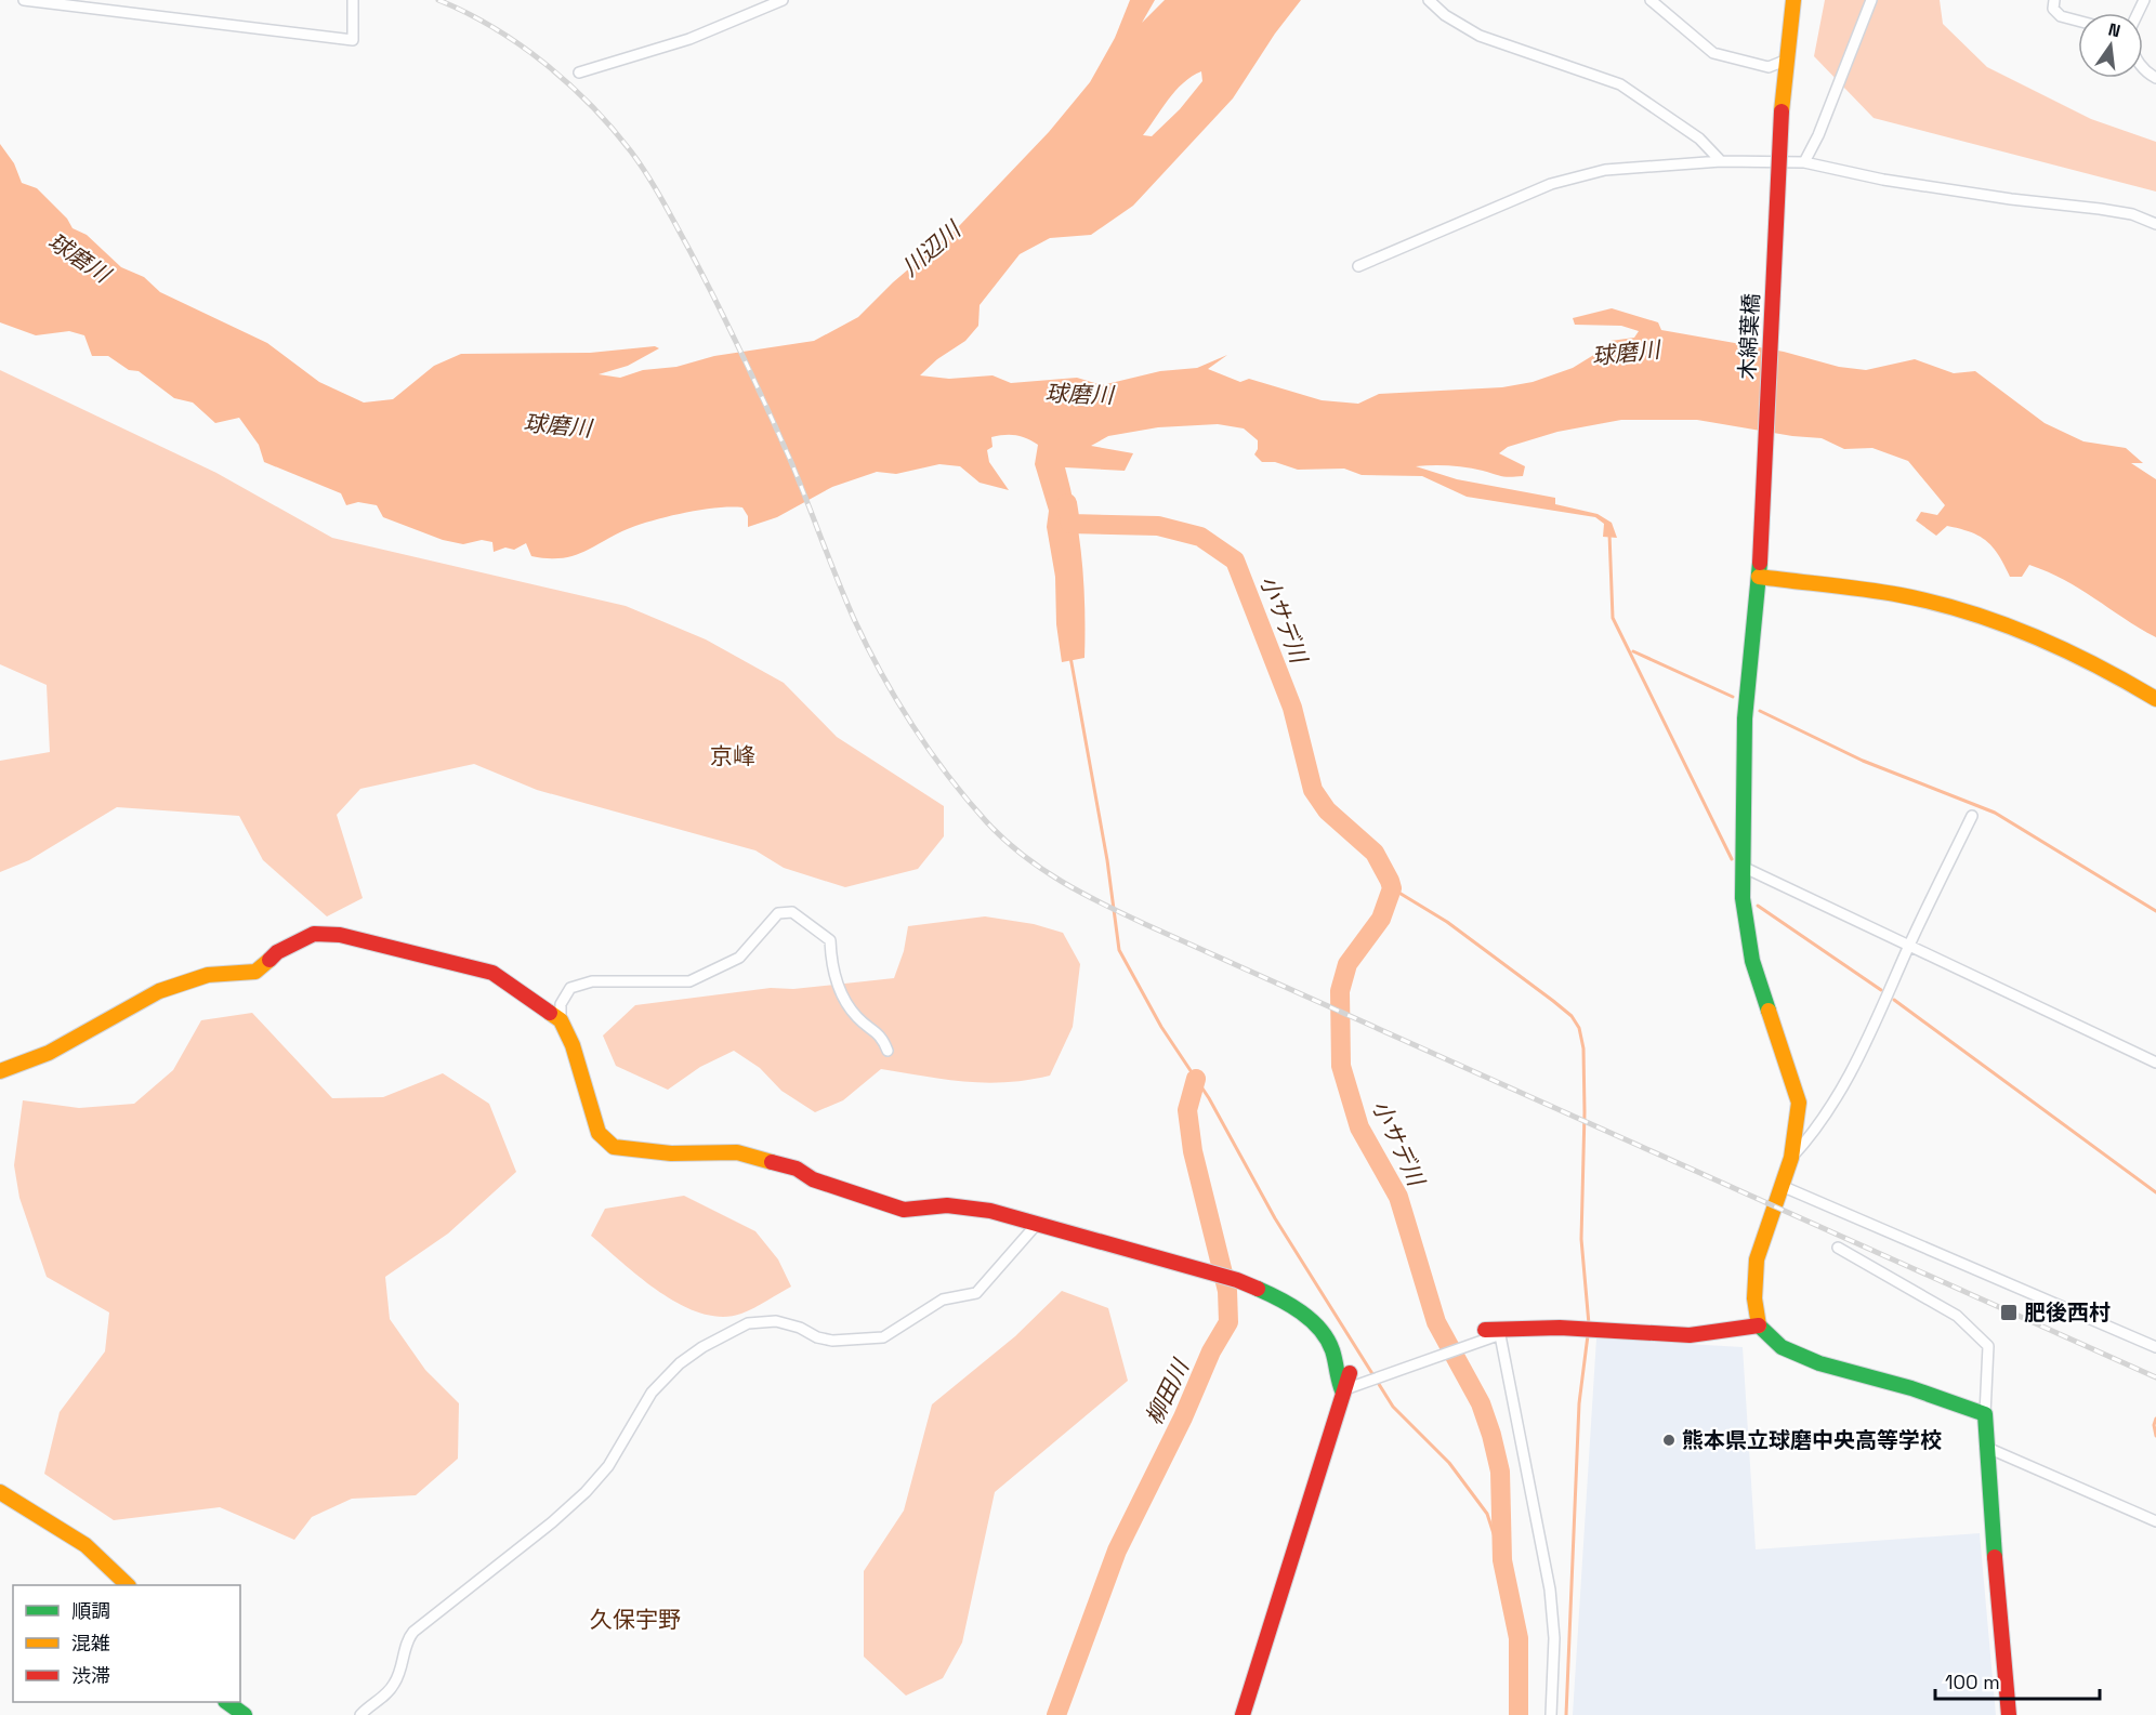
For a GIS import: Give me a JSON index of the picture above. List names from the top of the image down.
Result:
{
  "streets": {
    "street": ["木綿葉橋"]
  },
  "districts": ["京峰", "久保宇野"],
  "water": [
    "川辺川",
    "球磨川",
    "小サデ川",
    "柳田川"
  ],
  "places": {
    "transit": ["肥後西村"],
    "other": ["熊本県立球磨中央高等学校"]
  },
  "legend": ["順調", "混雑", "渋滞"],
  "scale_bar": "100 m",
  "north": "top"
}
